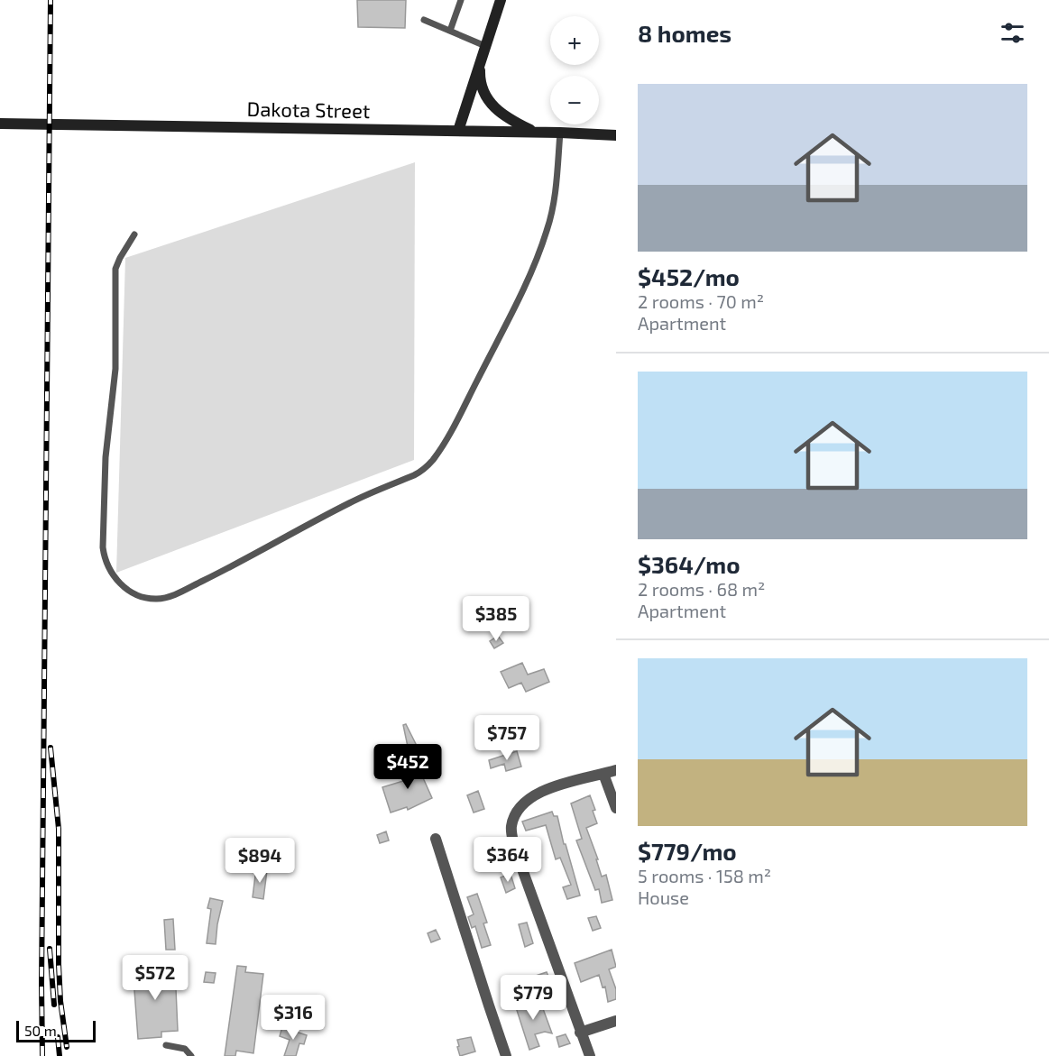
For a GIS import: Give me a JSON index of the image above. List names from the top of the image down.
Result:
{
  "streets": {
    "street": ["Dakota Street"]
  },
  "scale_bar": "50 m",
  "page": {
    "heading": "8 homes",
    "map_buttons": ["+", "−"],
    "list": [
      {
        "name": "$452/mo",
        "note": "2 rooms · 70 m² · Apartment"
      },
      {
        "name": "$364/mo",
        "note": "2 rooms · 68 m² · Apartment"
      },
      {
        "name": "$779/mo",
        "note": "5 rooms · 158 m² · House"
      }
    ],
    "price": [
      "$385",
      "$757",
      "$452",
      "$364",
      "$894",
      "$572",
      "$779",
      "$316"
    ],
    "scale": "50 m"
  }
}
